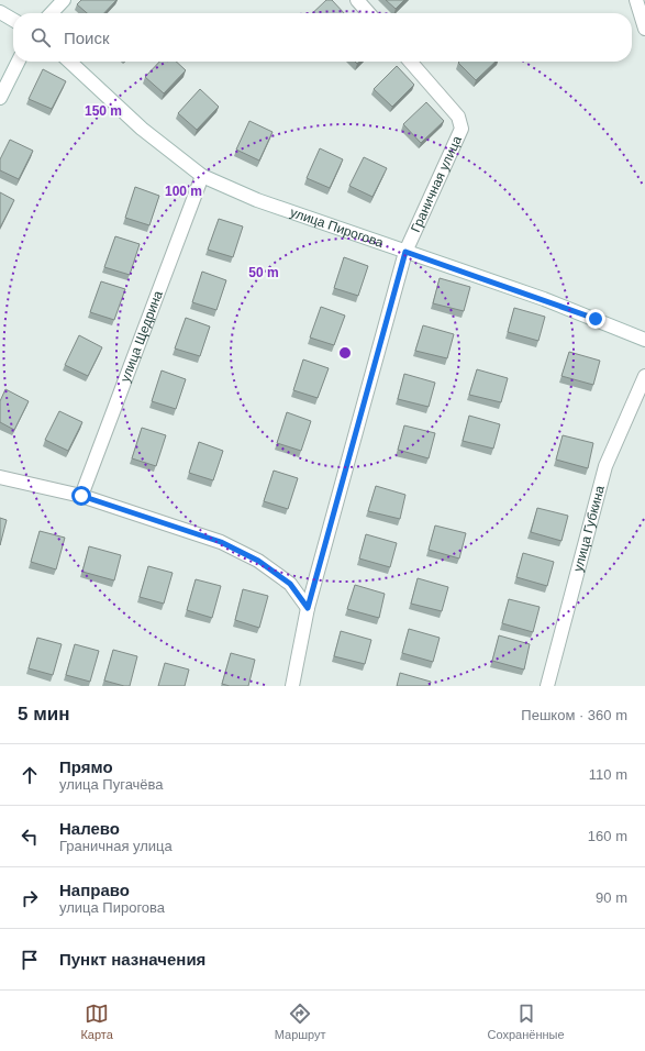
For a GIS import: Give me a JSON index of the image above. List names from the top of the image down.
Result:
{
  "streets": {
    "street": [
      "Граничная улица",
      "улица Пирогова",
      "улица Щедрина",
      "улица Губкина"
    ]
  },
  "crossings": [
    ["Граничная улица", "улица Пирогова"],
    ["улица Пирогова", "улица Щедрина"]
  ],
  "page": {
    "search": "Поиск",
    "heading": ["5 мин", "Пешком · 360 m"],
    "list": [
      ["Прямо", "улица Пугачёва", "110 m"],
      ["Налево", "Граничная улица", "160 m"],
      ["Направо", "улица Пирогова", "90 m"],
      "Пункт назначения"
    ],
    "nav": ["Карта", "Маршрут", "Сохранённые"]
  },
  "rings": ["150 m", "100 m", "50 m"]
}
